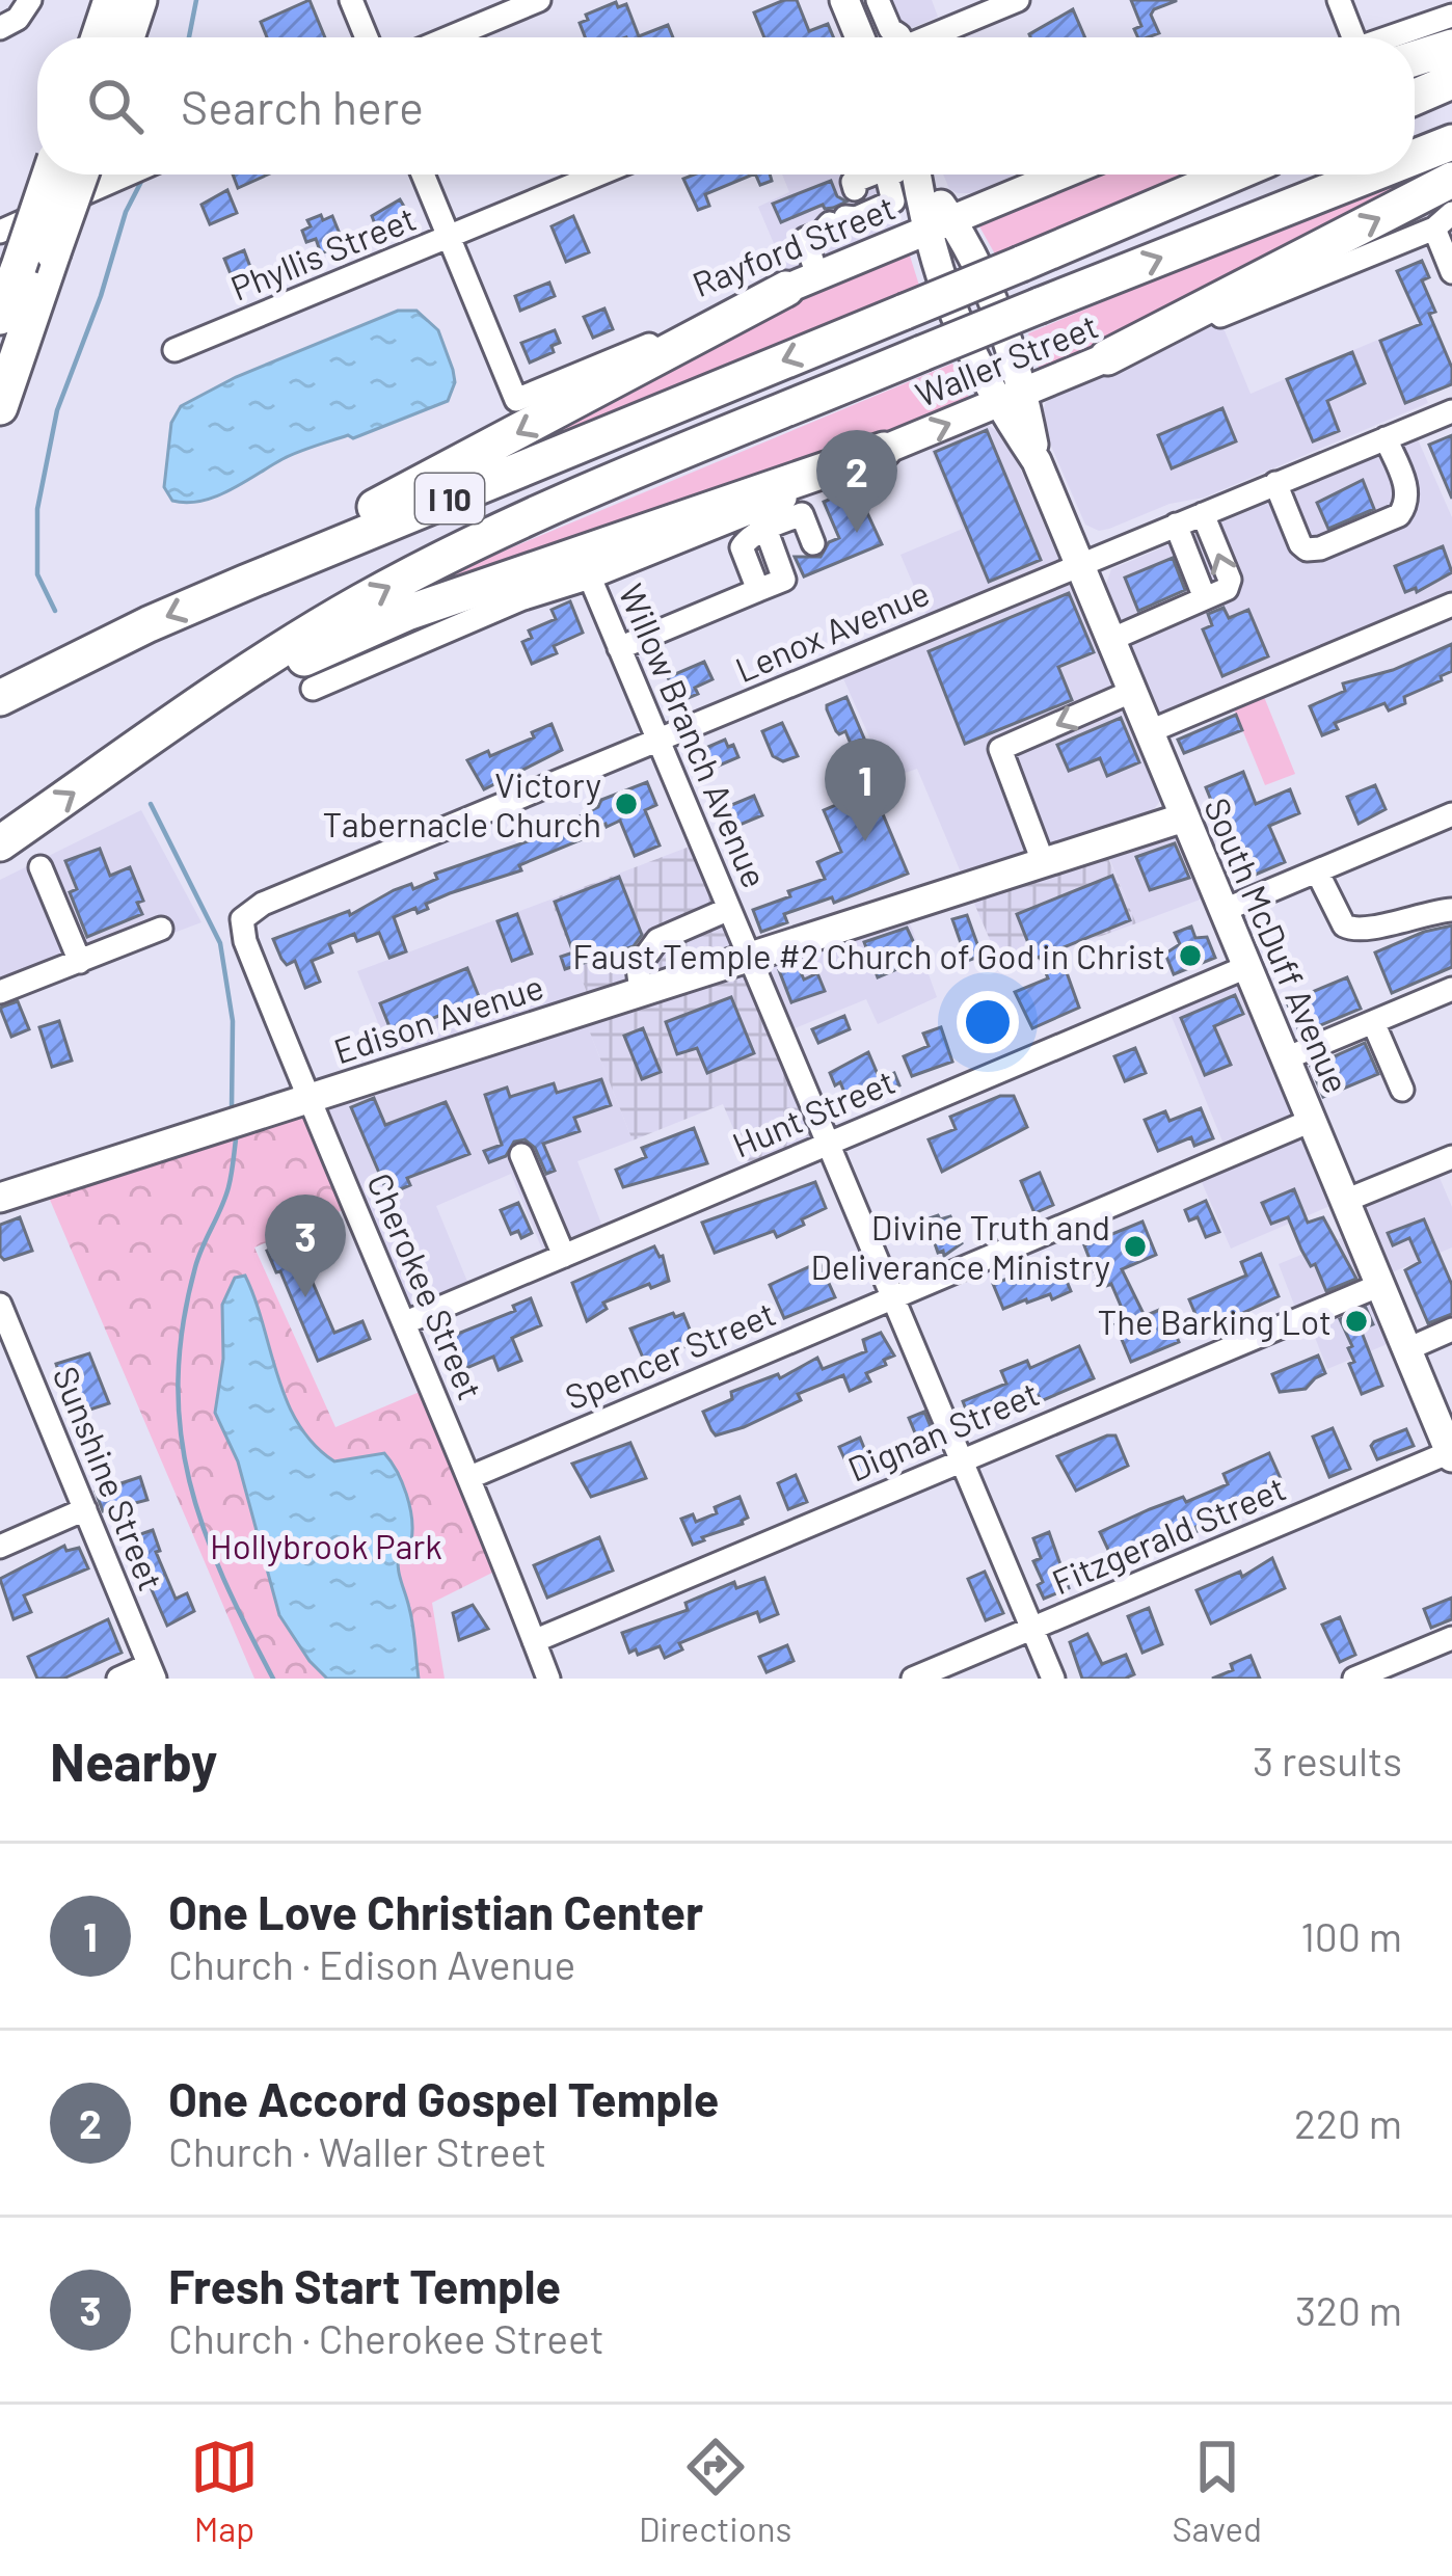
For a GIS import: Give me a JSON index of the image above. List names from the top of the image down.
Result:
{
  "streets": {
    "highway": ["I 10"],
    "main road": [
      "Rayford Street",
      "Waller Street",
      "South McDuff Avenue",
      "Edison Avenue"
    ],
    "street": [
      "Phyllis Street",
      "Lenox Avenue",
      "Willow Branch Avenue",
      "Hunt Street",
      "Cherokee Street",
      "Spencer Street",
      "Dignan Street",
      "Sunshine Street",
      "Fitzgerald Street"
    ]
  },
  "crossings": [
    ["Rayford Street", "Phyllis Street"],
    ["Rayford Street", "South McDuff Avenue"],
    ["Waller Street", "Willow Branch Avenue"],
    ["Waller Street", "South McDuff Avenue"],
    ["Lenox Avenue", "Willow Branch Avenue"],
    ["Lenox Avenue", "South McDuff Avenue"],
    ["Lenox Avenue", "Cherokee Street"],
    ["Willow Branch Avenue", "Edison Avenue"],
    ["Willow Branch Avenue", "Hunt Street"],
    ["Willow Branch Avenue", "Spencer Street"],
    ["Willow Branch Avenue", "Dignan Street"],
    ["Willow Branch Avenue", "Fitzgerald Street"],
    ["South McDuff Avenue", "Edison Avenue"],
    ["South McDuff Avenue", "Hunt Street"],
    ["South McDuff Avenue", "Spencer Street"],
    ["South McDuff Avenue", "Dignan Street"],
    ["South McDuff Avenue", "Fitzgerald Street"],
    ["Edison Avenue", "Cherokee Street"],
    ["Hunt Street", "Cherokee Street"],
    ["Cherokee Street", "Spencer Street"],
    ["Cherokee Street", "Dignan Street"]
  ],
  "parks": ["Hollybrook Park"],
  "places": [
    "Victory Tabernacle Church",
    "Faust Temple #2 Church of God in Christ",
    "Divine Truth and Deliverance Ministry",
    "The Barking Lot"
  ],
  "page": {
    "search": "Search here",
    "pins": ["2", "1", "3"],
    "heading": ["Nearby", "3 results"],
    "list": [
      {
        "mark": "1",
        "name": "One Love Christian Center",
        "note": "Church · Edison Avenue",
        "value": "100 m"
      },
      {
        "mark": "2",
        "name": "One Accord Gospel Temple",
        "note": "Church · Waller Street",
        "value": "220 m"
      },
      {
        "mark": "3",
        "name": "Fresh Start Temple",
        "note": "Church · Cherokee Street",
        "value": "320 m"
      }
    ],
    "nav": ["Map", "Directions", "Saved"]
  }
}
